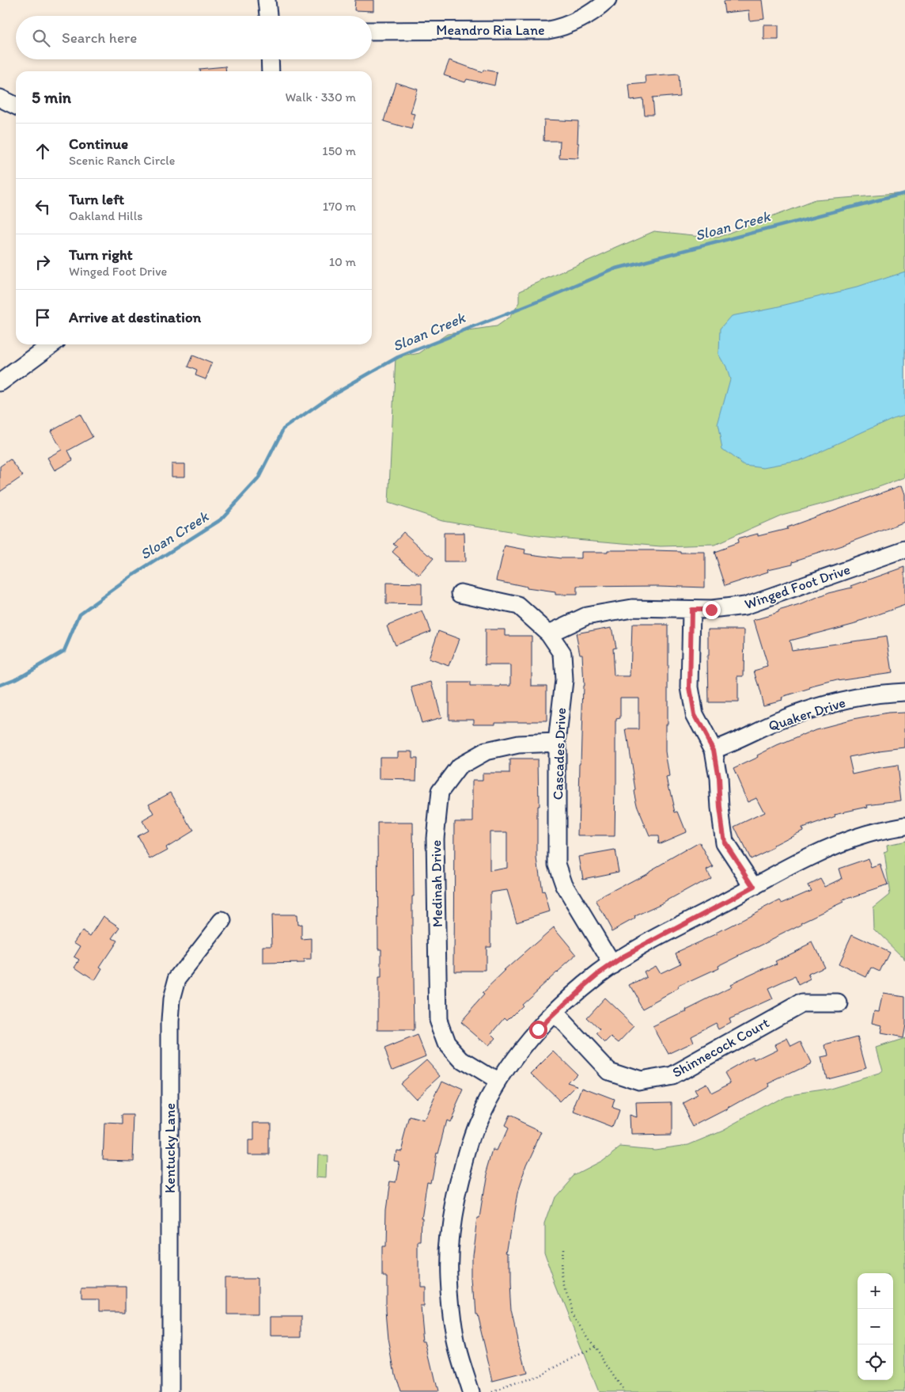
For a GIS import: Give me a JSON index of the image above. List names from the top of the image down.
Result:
{
  "streets": {
    "street": [
      "Meandro Ria Lane",
      "Winged Foot Drive",
      "Quaker Drive",
      "Cascades Drive",
      "Medinah Drive",
      "Shinnecock Court",
      "Kentucky Lane"
    ]
  },
  "crossings": [
    ["Winged Foot Drive", "Cascades Drive"],
    ["Cascades Drive", "Medinah Drive"]
  ],
  "water": ["Sloan Creek"],
  "page": {
    "search": "Search here",
    "heading": ["5 min", "Walk · 330 m"],
    "list": [
      ["Continue", "Scenic Ranch Circle", "150 m"],
      ["Turn left", "Oakland Hills", "170 m"],
      ["Turn right", "Winged Foot Drive", "10 m"],
      "Arrive at destination"
    ],
    "map_buttons": ["+", "−"]
  }
}
